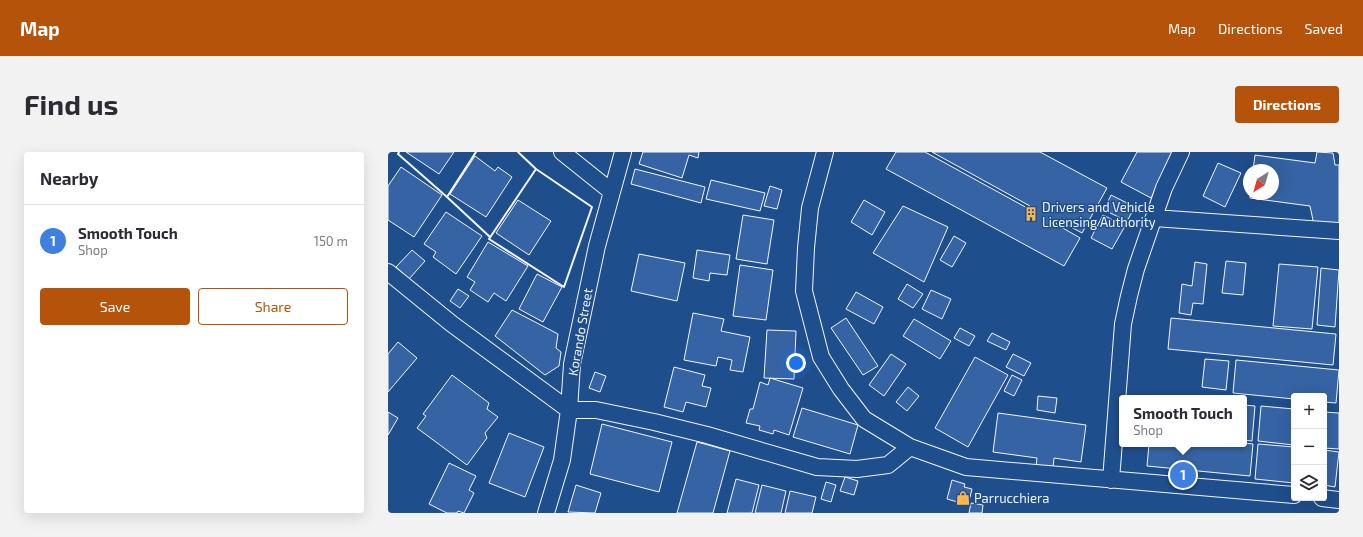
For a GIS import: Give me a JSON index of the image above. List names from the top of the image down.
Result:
{
  "streets": {
    "street": ["Korando Street"]
  },
  "places": {
    "building": ["Drivers and Vehicle Licensing Authority"],
    "shop": ["Parrucchiera"]
  },
  "north": "bottom left",
  "page": {
    "header": "Map",
    "nav": ["Map", "Directions", "Saved"],
    "buttons": [
      "Directions",
      ["Save", "Share"]
    ],
    "title": "Find us",
    "heading": "Nearby",
    "list": [
      {
        "mark": "1",
        "name": "Smooth Touch",
        "note": "Shop",
        "value": "150 m"
      }
    ],
    "map_buttons": ["+", "−"],
    "popup": ["Smooth Touch", "Shop"],
    "pins": "1"
  }
}
